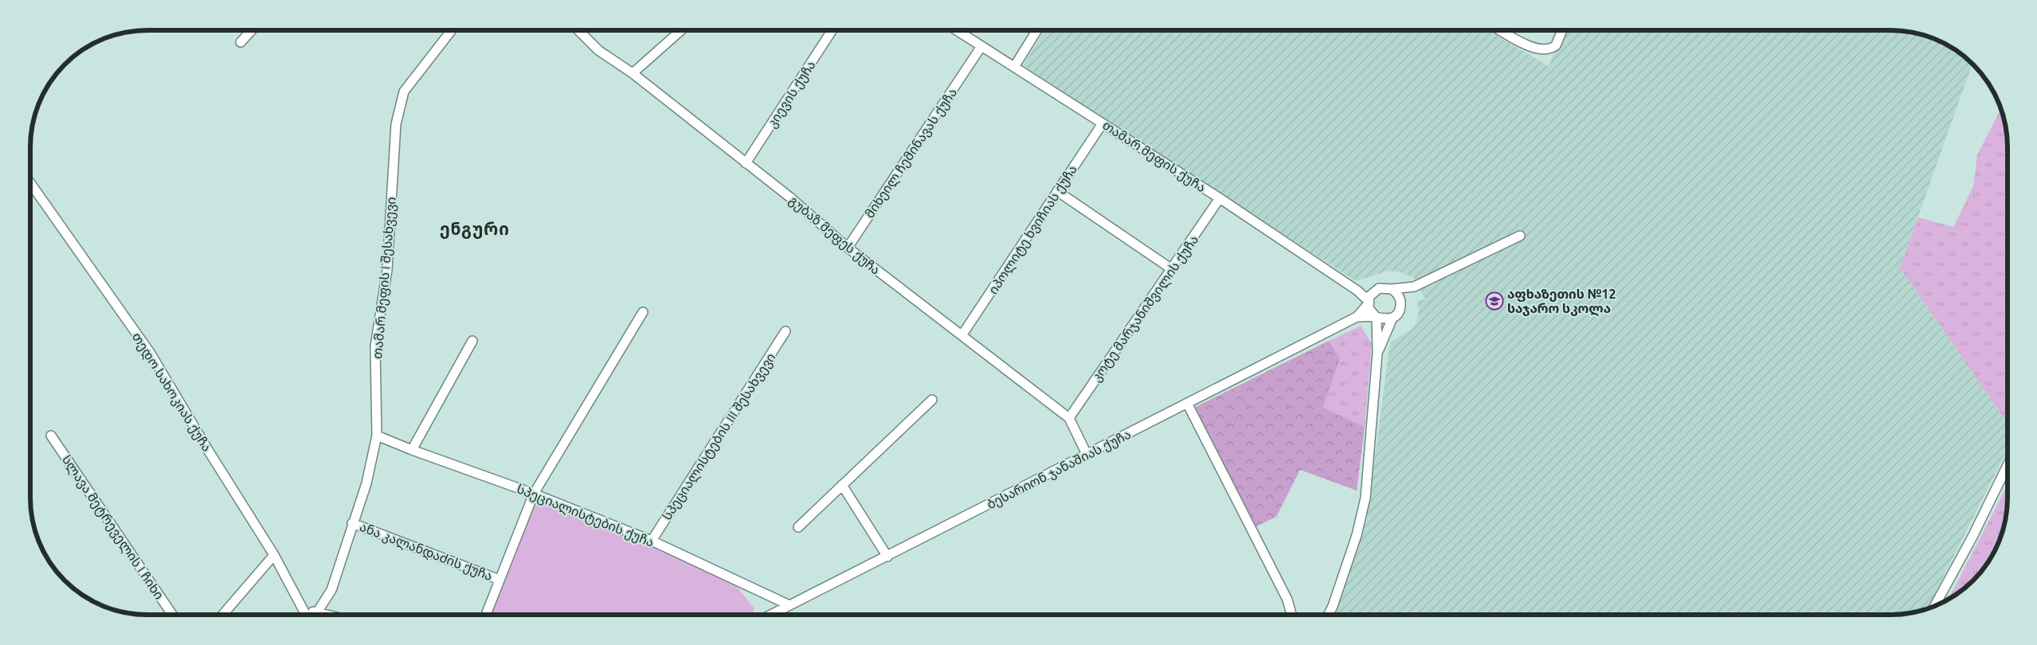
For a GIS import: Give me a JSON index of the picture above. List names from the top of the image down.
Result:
{
  "streets": {
    "street": [
      "კიევის ქუჩა",
      "მიხეილ ჩემინავას ქუჩა",
      "თამარ მეფის ქუჩა",
      "იპოლიტე ხვიჩიას ქუჩა",
      "გუბაზ მეფეს ქუჩა",
      "თამარ მეფის I შესახვევი",
      "კოტე მარჯანიშვილის ქუჩა",
      "თედო სახოკიას ქუჩა",
      "სპეციალისტების III შესახვევი",
      "ბესარიონ ჯანაშიას ქუჩა",
      "სპეციალისტების ქუჩა",
      "სლავა მეტრეველის I ჩიხი",
      "ანა კალანდაძის ქუჩა"
    ]
  },
  "crossings": [
    ["კიევის ქუჩა", "გუბაზ მეფეს ქუჩა"],
    ["მიხეილ ჩემინავას ქუჩა", "თამარ მეფის ქუჩა"],
    ["მიხეილ ჩემინავას ქუჩა", "გუბაზ მეფეს ქუჩა"],
    ["თამარ მეფის ქუჩა", "იპოლიტე ხვიჩიას ქუჩა"],
    ["თამარ მეფის ქუჩა", "კოტე მარჯანიშვილის ქუჩა"],
    ["იპოლიტე ხვიჩიას ქუჩა", "გუბაზ მეფეს ქუჩა"],
    ["გუბაზ მეფეს ქუჩა", "კოტე მარჯანიშვილის ქუჩა"],
    ["გუბაზ მეფეს ქუჩა", "ბესარიონ ჯანაშიას ქუჩა"],
    ["თამარ მეფის I შესახვევი", "სპეციალისტების ქუჩა"],
    ["თამარ მეფის I შესახვევი", "ანა კალანდაძის ქუჩა"],
    ["სპეციალისტების III შესახვევი", "სპეციალისტების ქუჩა"],
    ["ბესარიონ ჯანაშიას ქუჩა", "სპეციალისტების ქუჩა"]
  ],
  "districts": ["ენგური"],
  "places": {
    "school or university": ["აფხაზეთის №12 საჯარო სკოლა"]
  }
}
